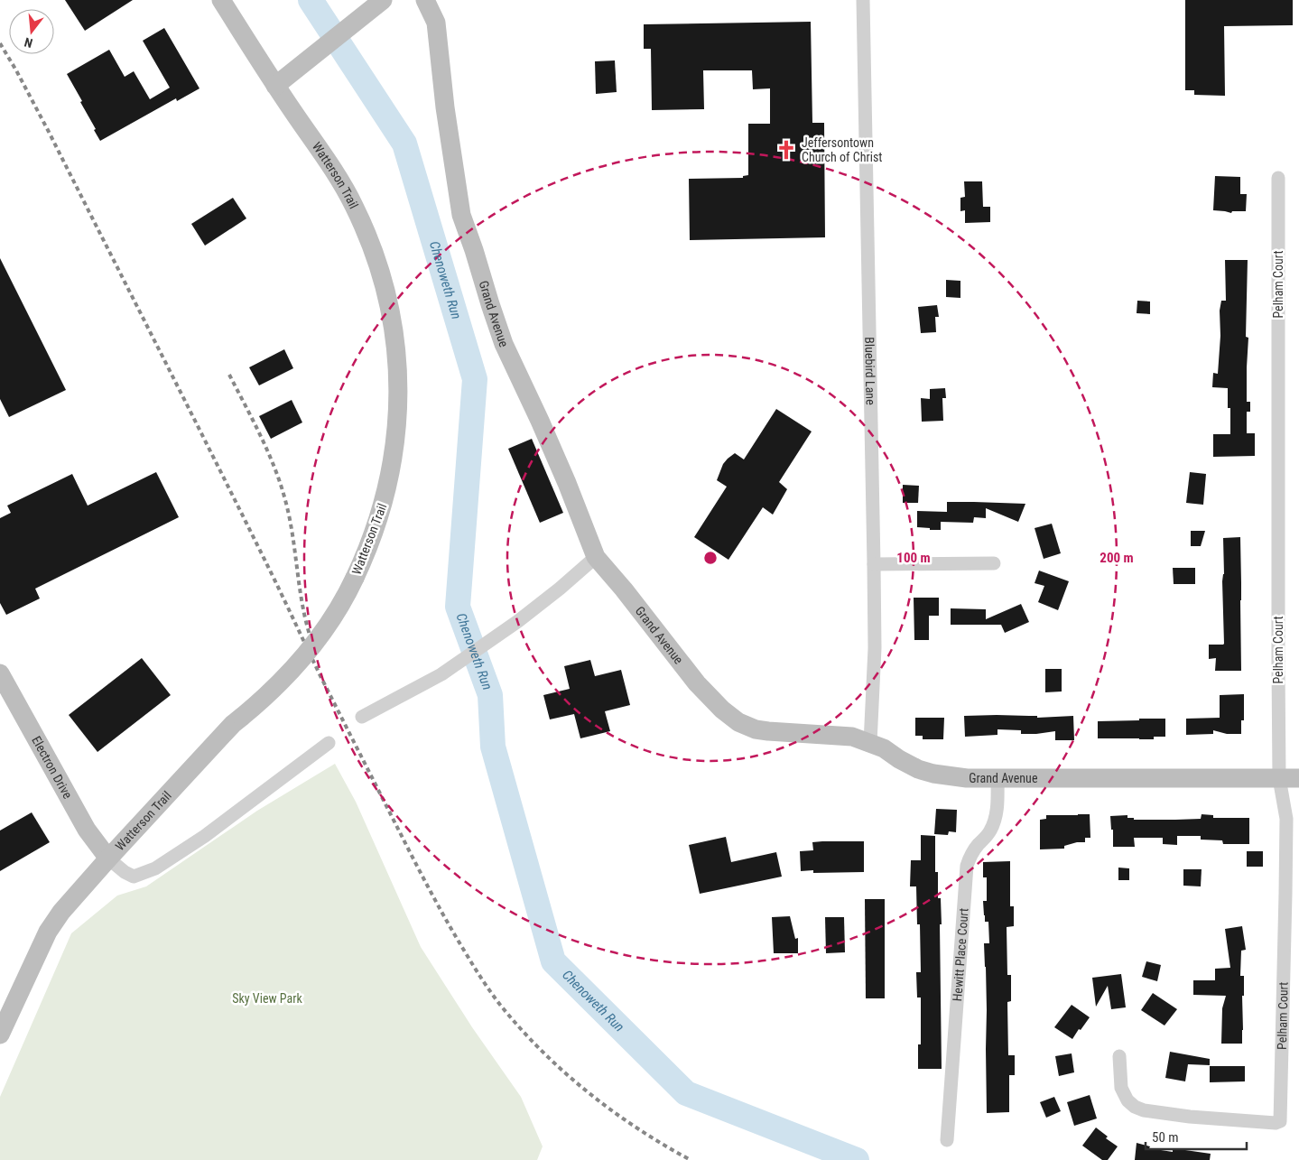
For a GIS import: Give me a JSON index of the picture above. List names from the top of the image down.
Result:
{
  "streets": {
    "street": [
      "Watterson Trail",
      "Pelham Court",
      "Grand Avenue",
      "Bluebird Lane",
      "Electron Drive",
      "Hewitt Place Court"
    ]
  },
  "crossings": [
    ["Watterson Trail", "Electron Drive"],
    ["Pelham Court", "Grand Avenue"],
    ["Grand Avenue", "Bluebird Lane"],
    ["Grand Avenue", "Hewitt Place Court"]
  ],
  "water": ["Chenoweth Run"],
  "parks": ["Sky View Park"],
  "places": {
    "church": ["Jeffersontown Church of Christ"]
  },
  "scale_bar": "50 m",
  "north": "bottom",
  "rings": ["100 m", "200 m"]
}
